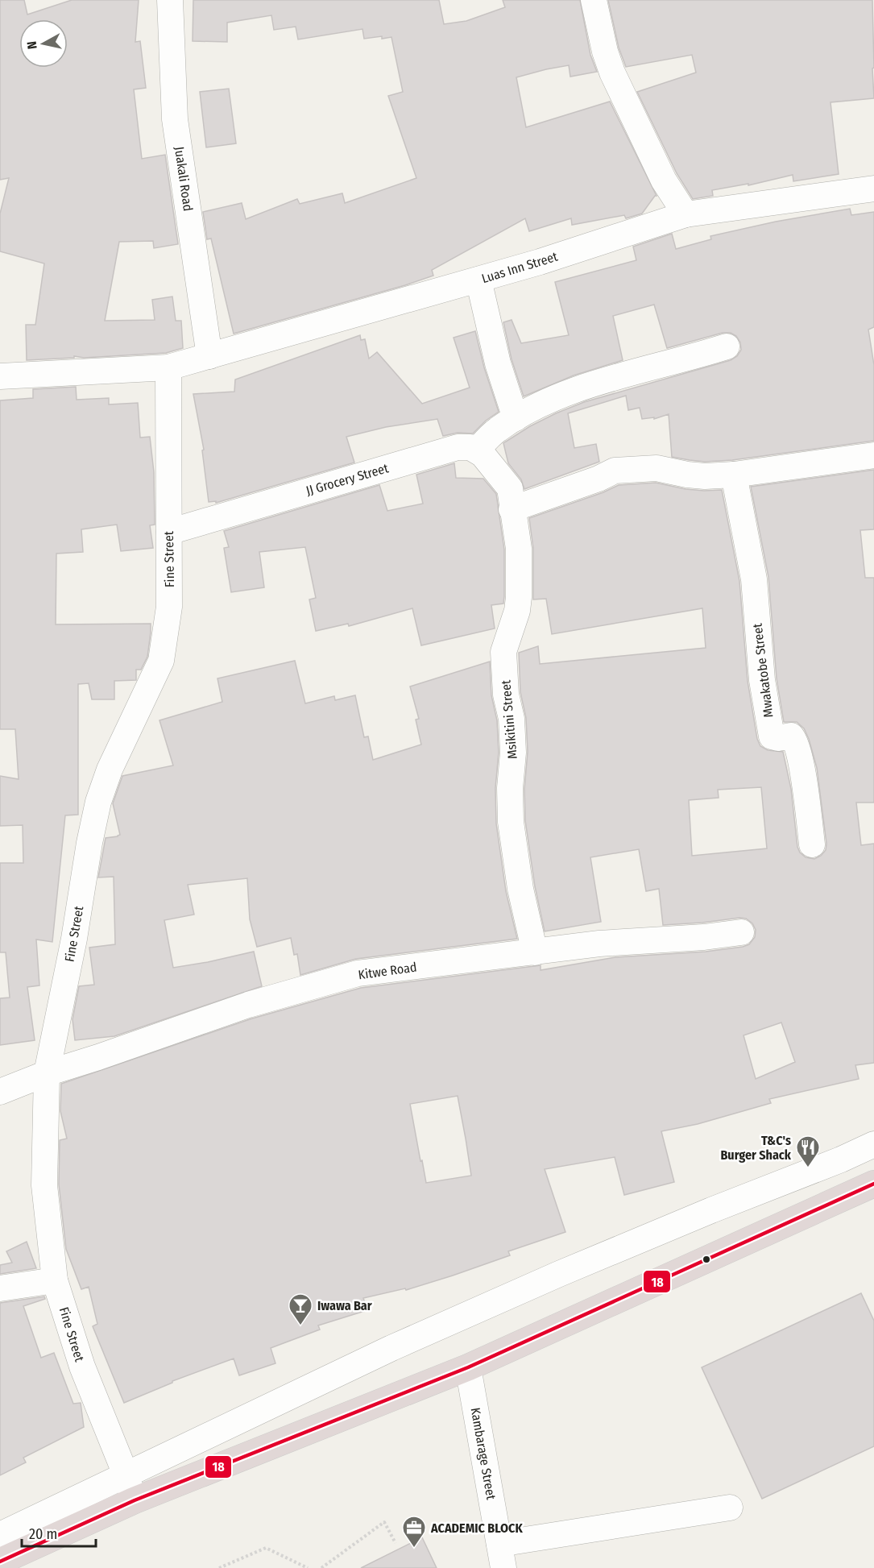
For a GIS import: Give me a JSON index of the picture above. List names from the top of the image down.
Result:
{
  "streets": {
    "street": [
      "Juakali Road",
      "Luas Inn Street",
      "JJ Grocery Street",
      "Fine Street",
      "Mwakatobe Street",
      "Msikitini Street",
      "Kitwe Road",
      "Kambarage Street"
    ]
  },
  "crossings": [
    ["Juakali Road", "Luas Inn Street"],
    ["Luas Inn Street", "Fine Street"],
    ["JJ Grocery Street", "Fine Street"],
    ["Fine Street", "Kitwe Road"],
    ["Msikitini Street", "Kitwe Road"]
  ],
  "places": {
    "restaurant": ["T&C's Burger Shack"],
    "bar": ["Iwawa Bar"],
    "office": ["ACADEMIC BLOCK"]
  },
  "lines": ["transit line 18"],
  "scale_bar": "20 m",
  "north": "left"
}
